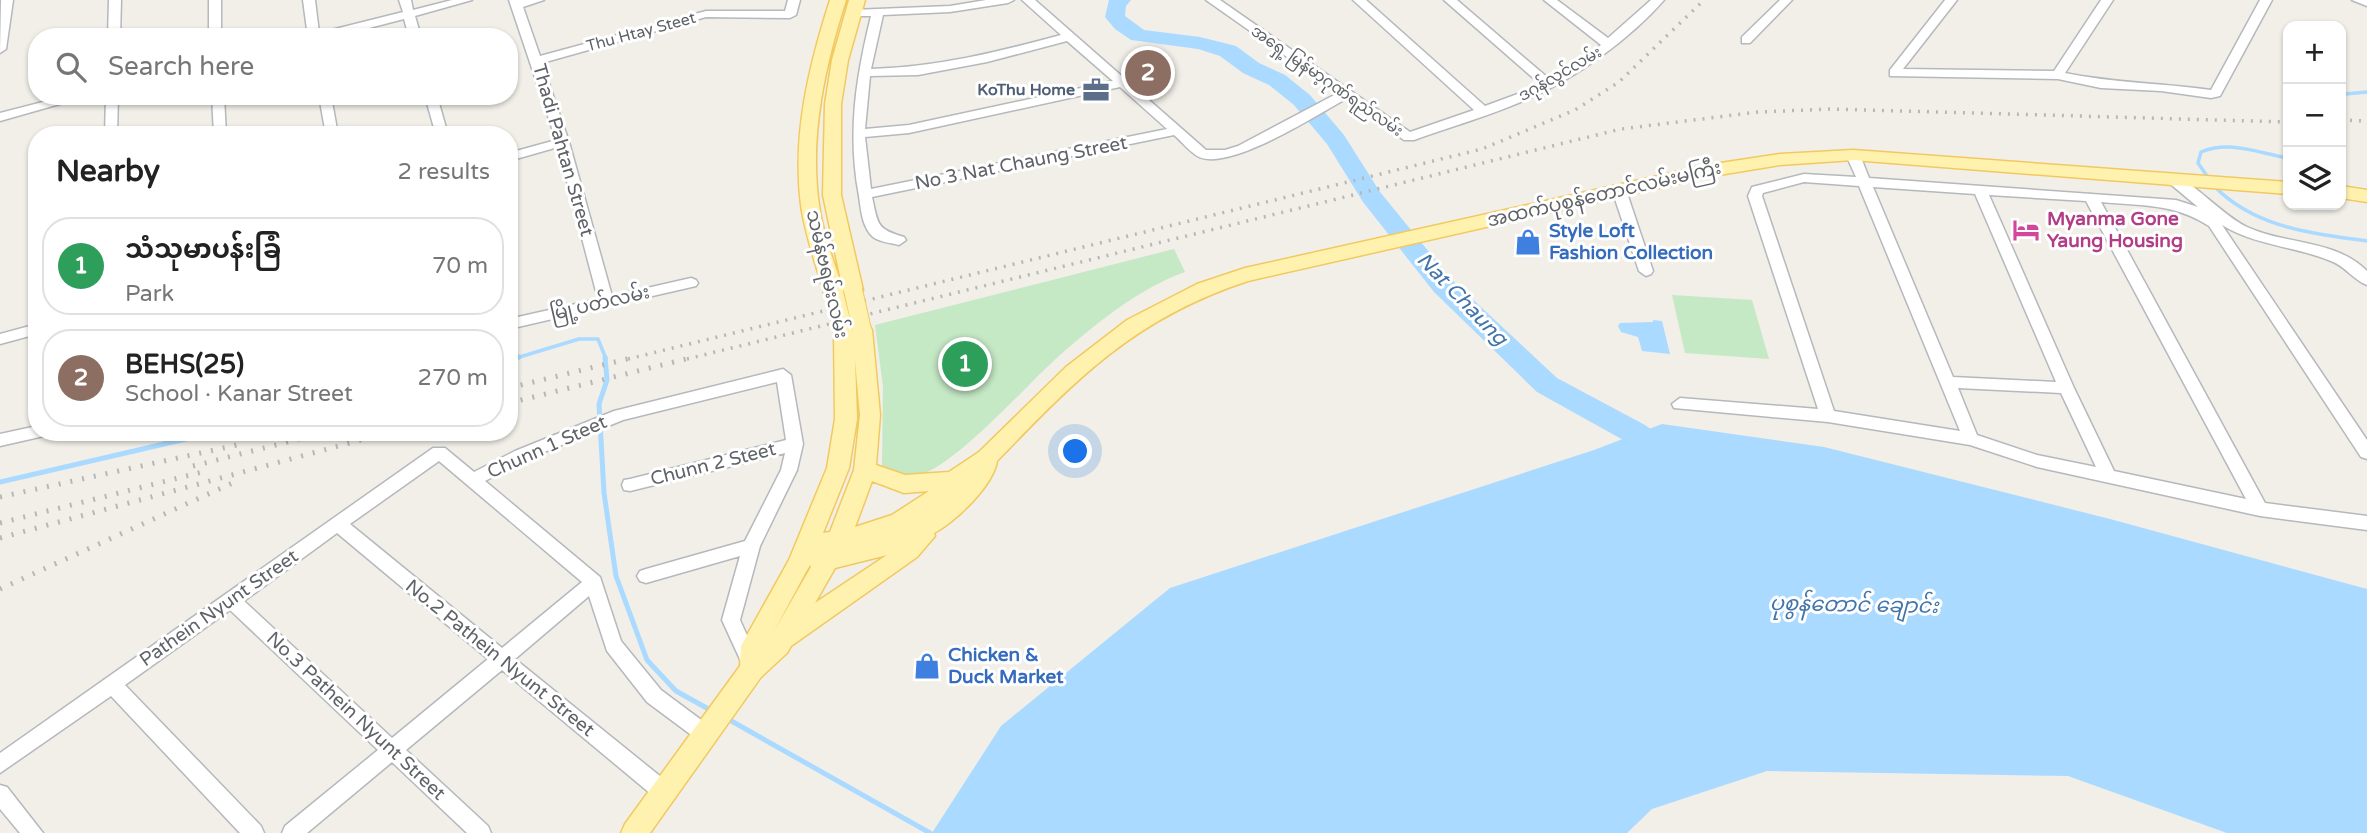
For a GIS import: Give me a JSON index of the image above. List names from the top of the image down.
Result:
{
  "streets": {
    "main road": ["အထက်ပုစွန်တောင်လမ်းမကြီး", "သမိန်ဗရမ်းလမ်း"],
    "street": [
      "Thu Htay Steet",
      "ဒဂုန်လွင်လမ်း",
      "အရှေ့ မြန်မာ့ဂုဏ်ရည်လမ်း",
      "Thadi Pahtan Street",
      "No 3 Nat Chaung Street",
      "မြို့ပတ်လမ်း",
      "Chunn 1 Steet",
      "Chunn 2 Steet",
      "Pathein Nyunt Street",
      "No.2 Pathein Nyunt Street",
      "No.3 Pathein Nyunt Street"
    ]
  },
  "crossings": [
    ["Thu Htay Steet", "Thadi Pahtan Street"],
    ["ဒဂုန်လွင်လမ်း", "အရှေ့ မြန်မာ့ဂုဏ်ရည်လမ်း"],
    ["Thadi Pahtan Street", "မြို့ပတ်လမ်း"],
    ["အထက်ပုစွန်တောင်လမ်းမကြီး", "သမိန်ဗရမ်းလမ်း"],
    ["Chunn 1 Steet", "Chunn 2 Steet"],
    ["Chunn 1 Steet", "Pathein Nyunt Street"],
    ["Pathein Nyunt Street", "No.2 Pathein Nyunt Street"],
    ["Pathein Nyunt Street", "No.3 Pathein Nyunt Street"]
  ],
  "water": ["Nat Chaung", "ပုစွန်တောင် ချောင်း"],
  "places": {
    "office": ["KoThu Home"],
    "hotel": ["Myanma Gone Yaung Housing"],
    "shop": ["Style Loft Fashion Collection", "Chicken & Duck Market"]
  },
  "page": {
    "map_buttons": ["+", "−"],
    "search": "Search here",
    "pins": ["2", "1"],
    "heading": ["Nearby", "2 results"],
    "list": [
      {
        "mark": "1",
        "name": "သံသုမာပန်းခြံ",
        "note": "Park",
        "value": "70 m"
      },
      {
        "mark": "2",
        "name": "BEHS(25)",
        "note": "School · Kanar Street",
        "value": "270 m"
      }
    ]
  }
}
